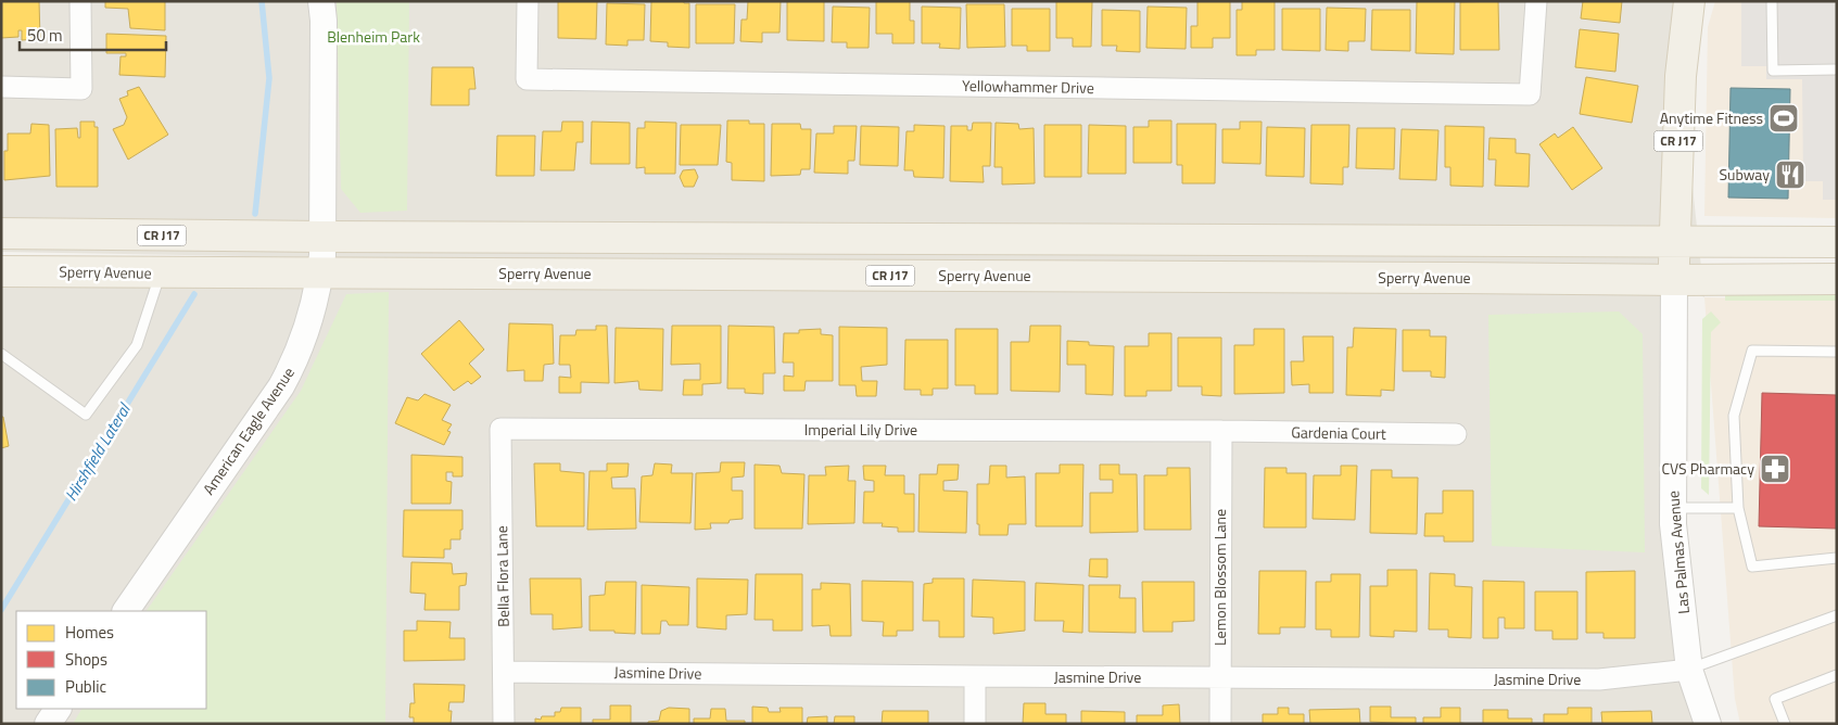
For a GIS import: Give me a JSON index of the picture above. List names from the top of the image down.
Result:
{
  "streets": {
    "main road": ["CR J17", "Sperry Avenue"],
    "street": [
      "Yellowhammer Drive",
      "Imperial Lily Drive",
      "American Eagle Avenue",
      "Gardenia Court",
      "Las Palmas Avenue",
      "Bella Flora Lane",
      "Lemon Blossom Lane",
      "Jasmine Drive"
    ]
  },
  "crossings": [
    ["CR J17", "Sperry Avenue"],
    ["CR J17", "American Eagle Avenue"],
    ["CR J17", "Las Palmas Avenue"],
    ["Sperry Avenue", "American Eagle Avenue"],
    ["Sperry Avenue", "Las Palmas Avenue"],
    ["Imperial Lily Drive", "Gardenia Court"],
    ["Imperial Lily Drive", "Bella Flora Lane"],
    ["Imperial Lily Drive", "Lemon Blossom Lane"],
    ["Gardenia Court", "Lemon Blossom Lane"],
    ["Las Palmas Avenue", "Jasmine Drive"],
    ["Bella Flora Lane", "Jasmine Drive"],
    ["Lemon Blossom Lane", "Jasmine Drive"]
  ],
  "water": ["Hirshfield Lateral"],
  "parks": ["Blenheim Park"],
  "places": {
    "sports": ["Anytime Fitness"],
    "restaurant": ["Subway"],
    "pharmacy": ["CVS Pharmacy"]
  },
  "legend": ["Homes", "Shops", "Public"],
  "scale_bar": "50 m"
}
